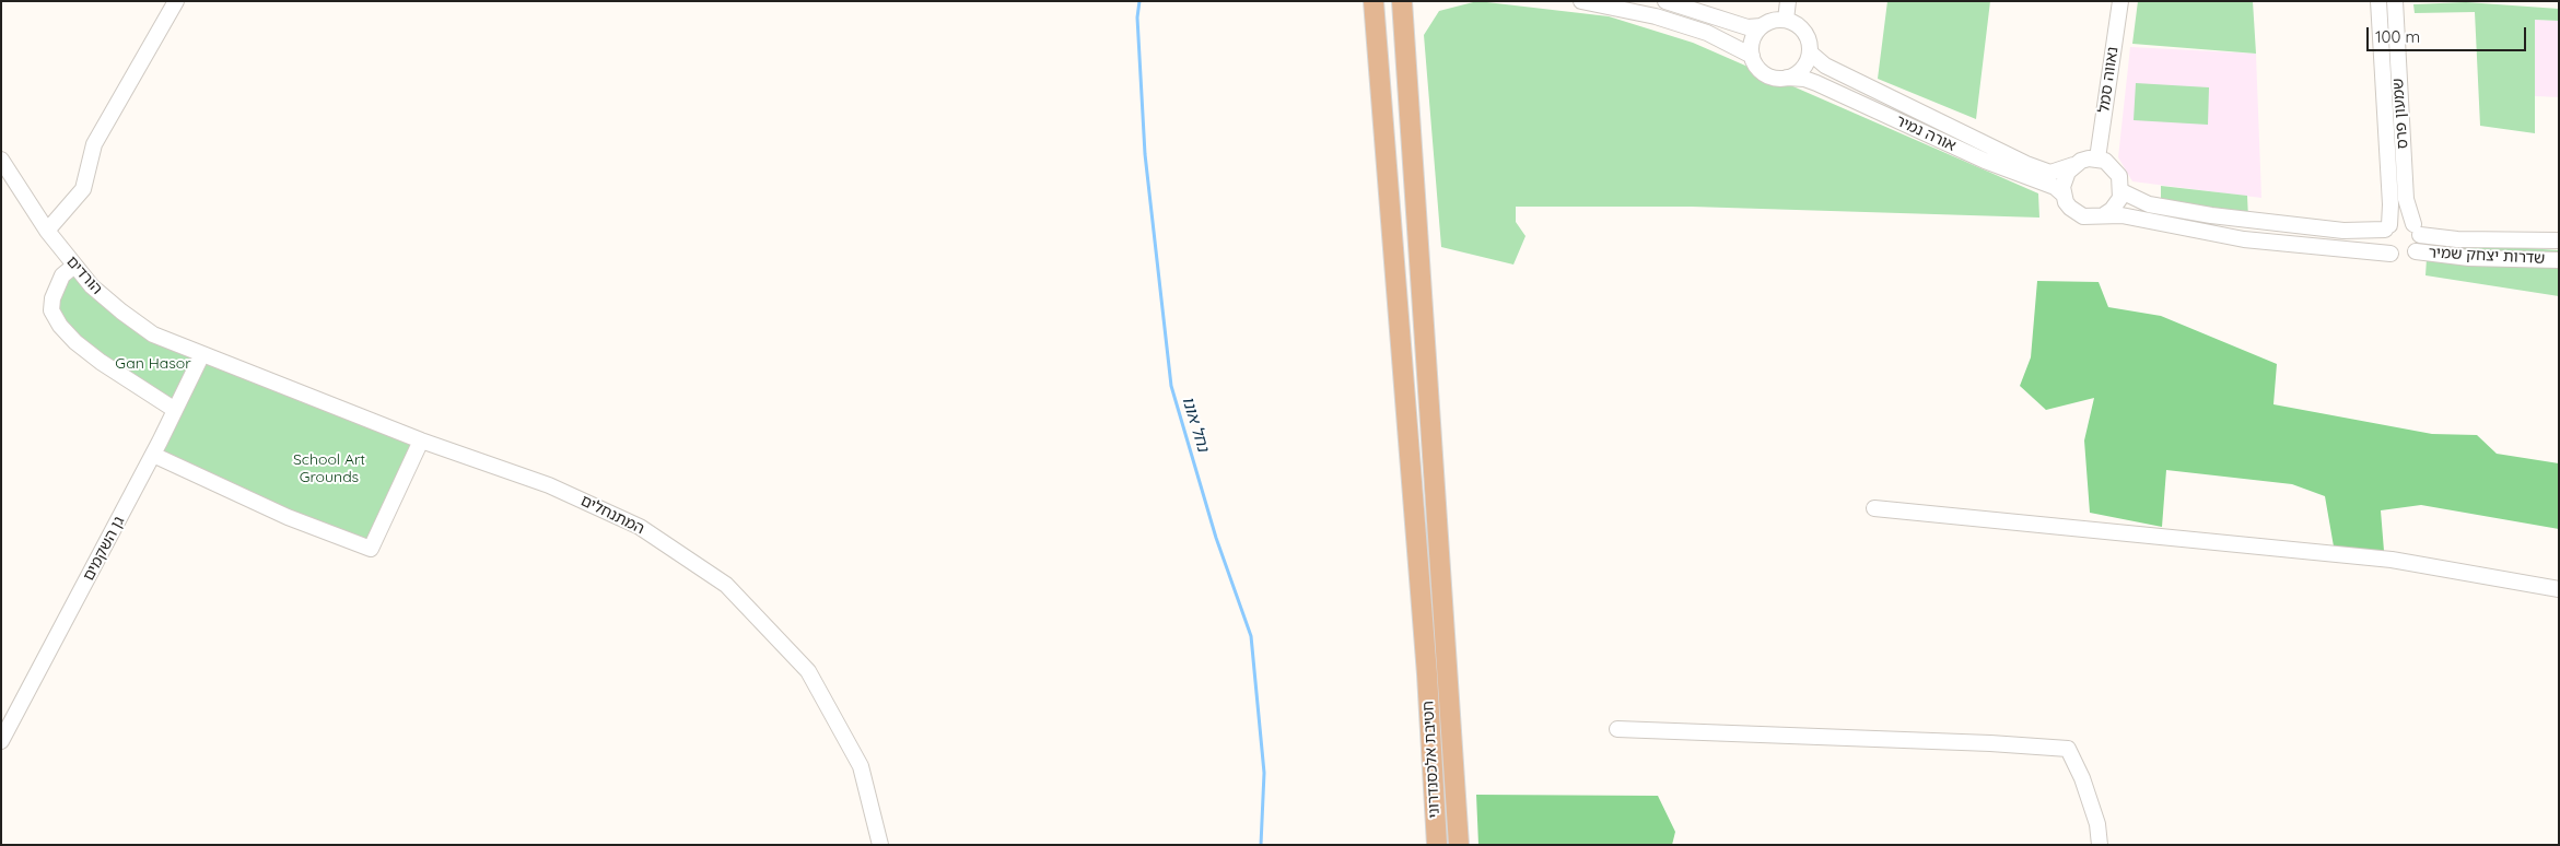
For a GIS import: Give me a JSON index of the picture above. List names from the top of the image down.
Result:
{
  "streets": {
    "main road": ["חטיבת אלכסנדרוני"],
    "street": [
      "נאווה סמל",
      "שמעון פרס",
      "אורה נמיר",
      "שדרות יצחק שמיר",
      "הורדים",
      "המתנחלים",
      "גן השקמים"
    ]
  },
  "crossings": [
    ["נאווה סמל", "אורה נמיר"],
    ["שמעון פרס", "שדרות יצחק שמיר"],
    ["הורדים", "המתנחלים"],
    ["הורדים", "גן השקמים"],
    ["המתנחלים", "גן השקמים"]
  ],
  "water": ["נחל אונו"],
  "parks": ["Gan Hasor", "School Art Grounds"],
  "scale_bar": "100 m"
}
